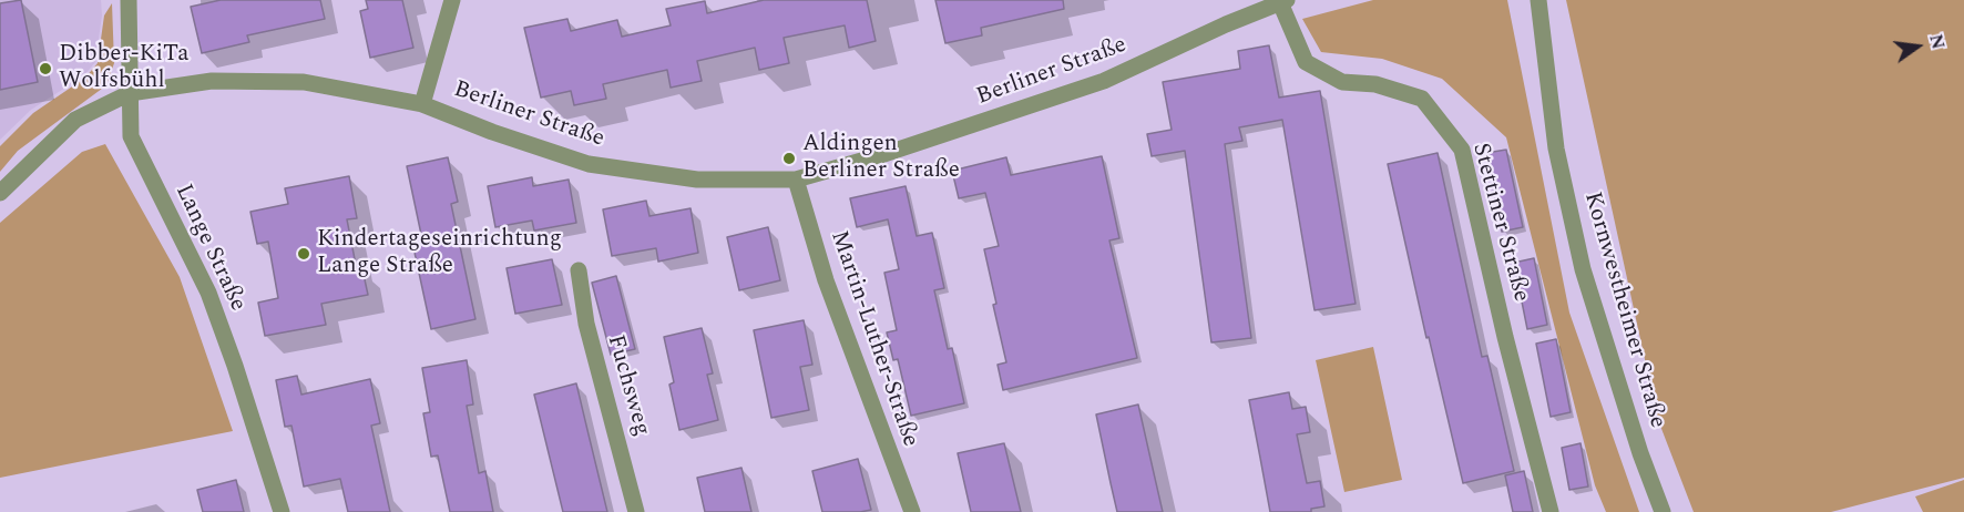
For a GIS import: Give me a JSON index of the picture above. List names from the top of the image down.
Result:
{
  "streets": {
    "street": [
      "Berliner Straße",
      "Stettiner Straße",
      "Lange Straße",
      "Kornwestheimer Straße",
      "Martin-Luther-Straße",
      "Fuchsweg"
    ]
  },
  "crossings": [
    ["Berliner Straße", "Stettiner Straße"],
    ["Berliner Straße", "Lange Straße"],
    ["Berliner Straße", "Martin-Luther-Straße"]
  ],
  "places": ["Dibber-KiTa Wolfsbühl", "Aldingen Berliner Straße", "Kindertageseinrichtung Lange Straße"],
  "north": "right"
}
